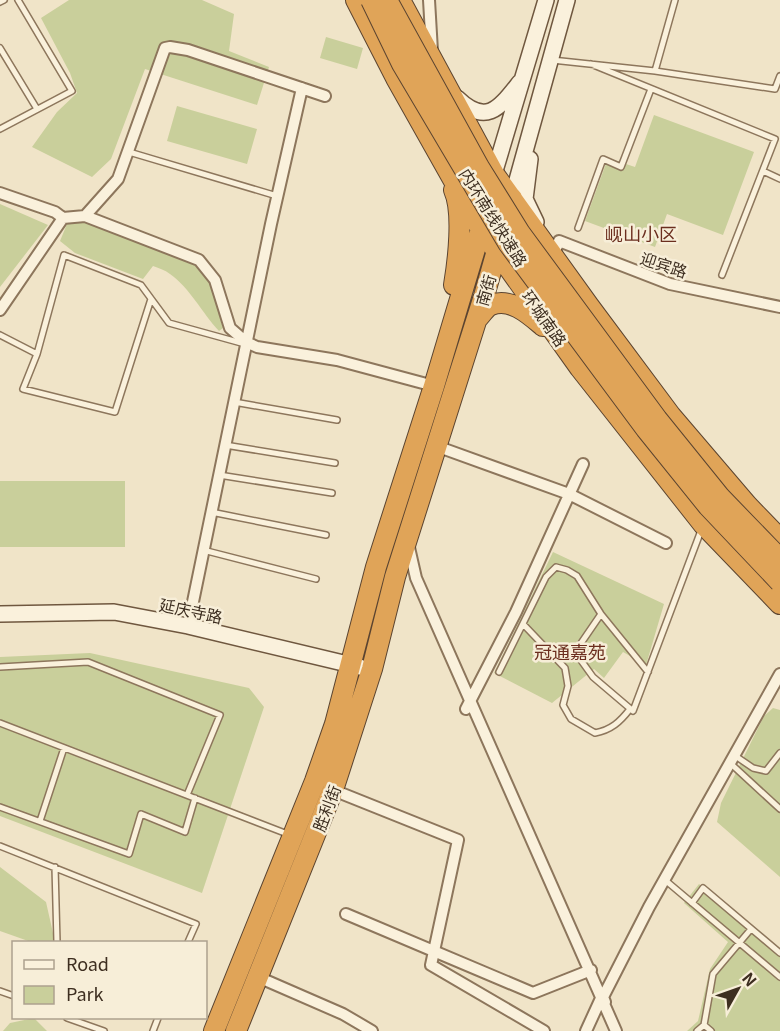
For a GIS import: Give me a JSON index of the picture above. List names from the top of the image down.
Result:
{
  "streets": {
    "highway": [
      "内环南线快速路",
      "南街",
      "环城南路",
      "胜利街"
    ],
    "main road": ["延庆寺路"],
    "street": ["迎宾路"]
  },
  "crossings": [
    ["南街", "环城南路"],
    ["南街", "延庆寺路"],
    ["南街", "胜利街"],
    ["延庆寺路", "胜利街"]
  ],
  "districts": ["岘山小区", "冠通嘉苑"],
  "legend": ["Road", "Park"],
  "north": "top right"
}
